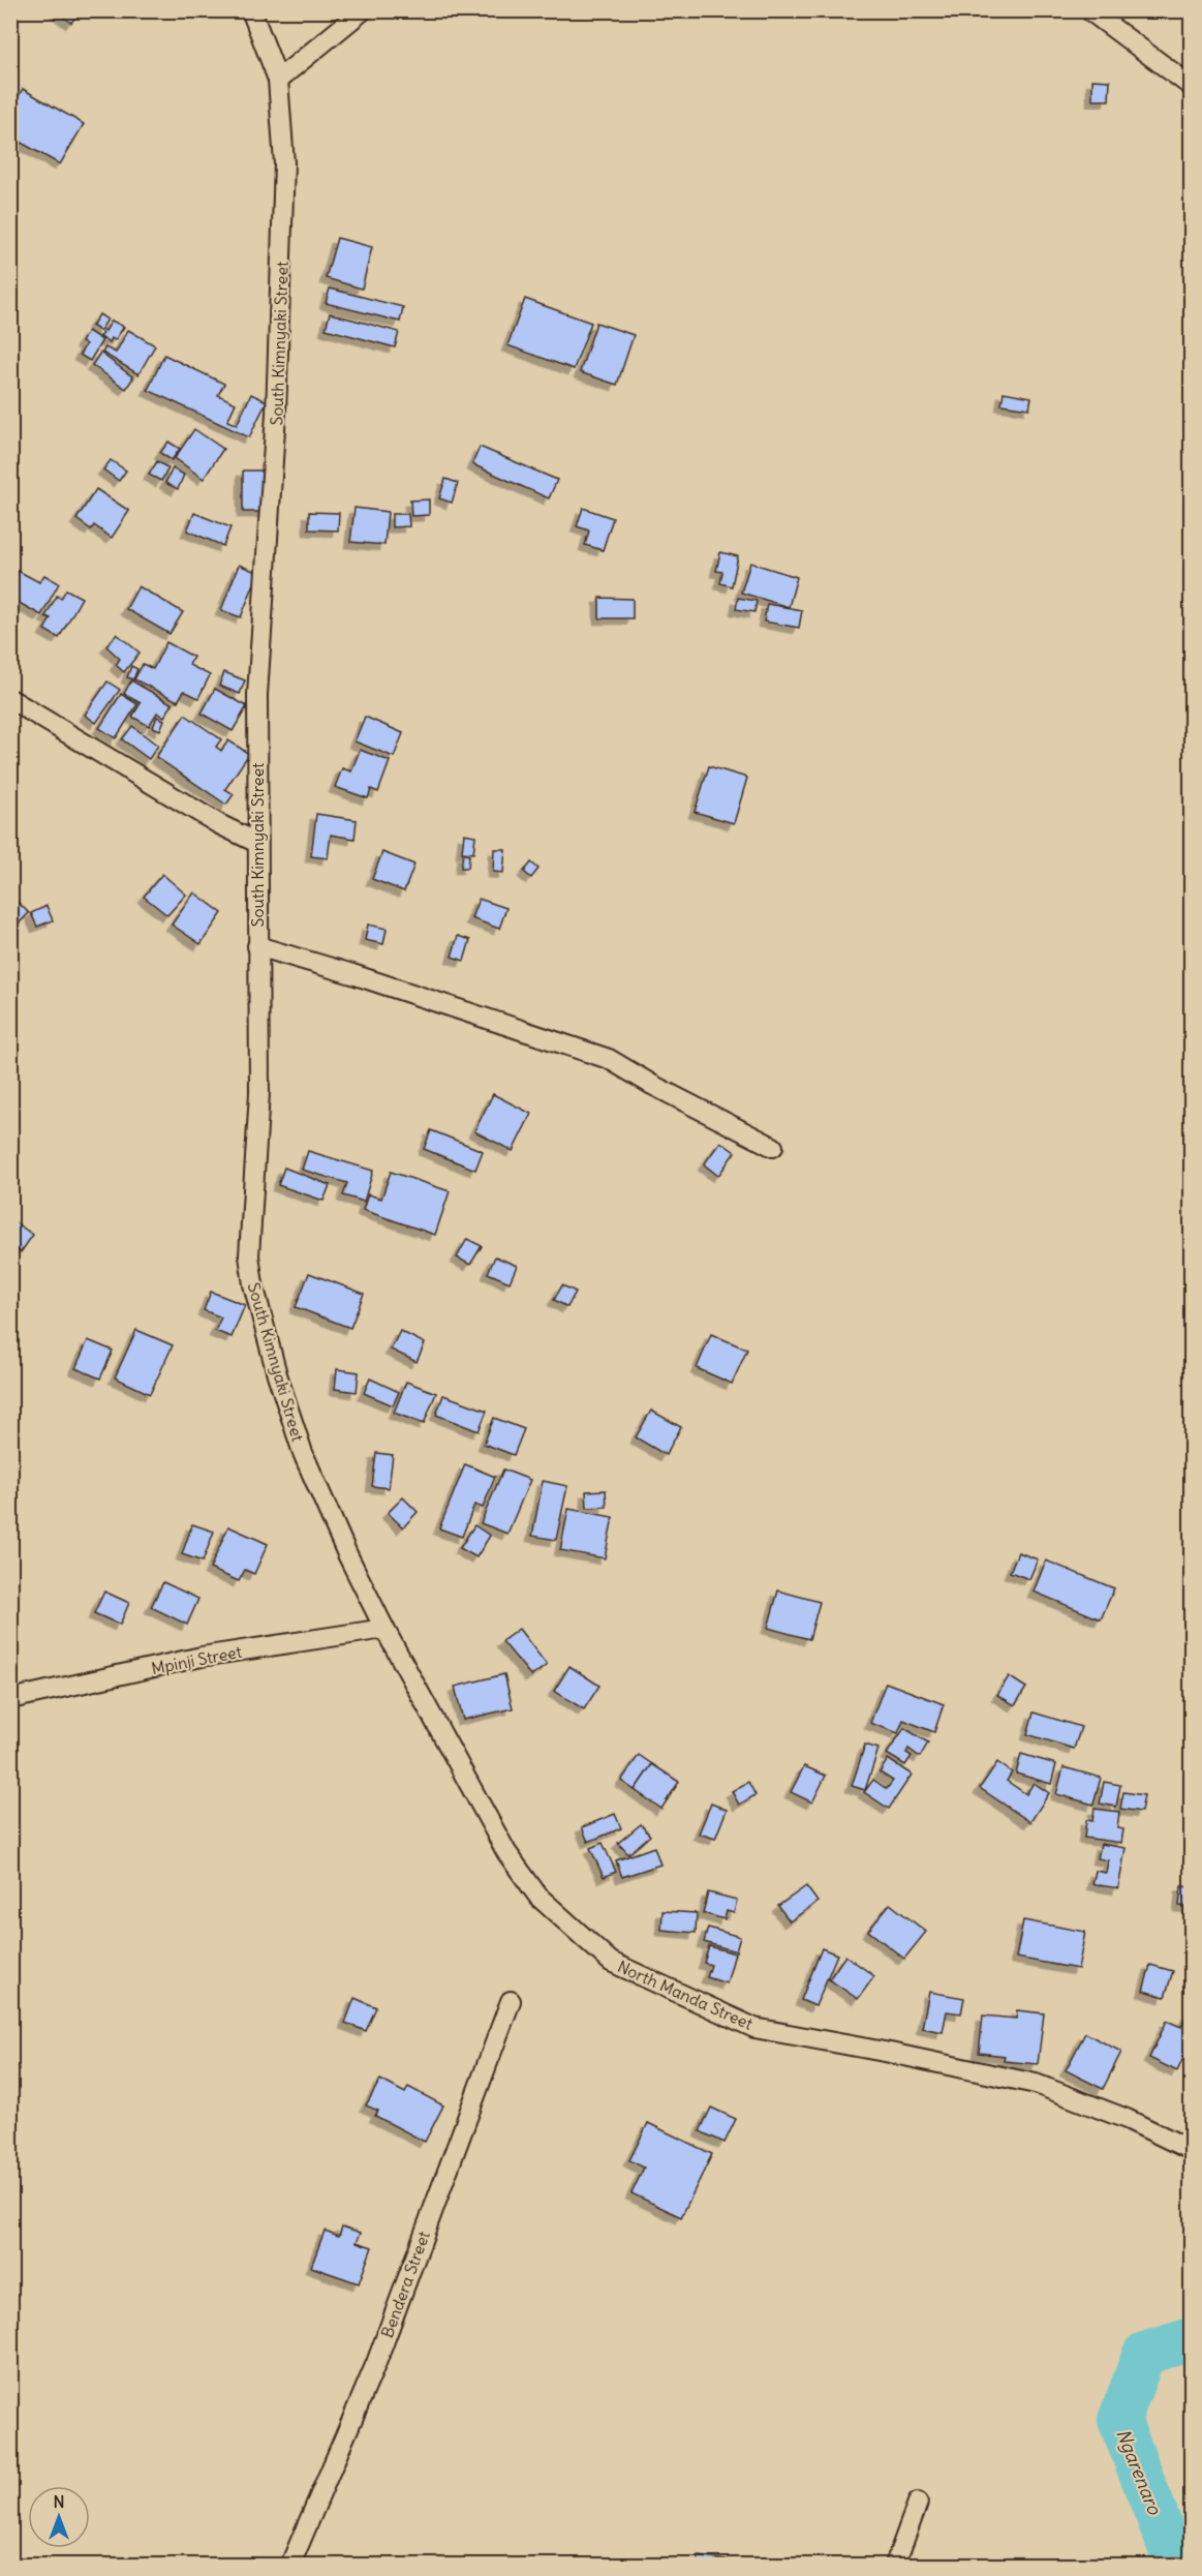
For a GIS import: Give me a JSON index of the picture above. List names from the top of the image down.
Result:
{
  "streets": {
    "street": [
      "South Kimnyaki Street",
      "Mpinji Street",
      "North Manda Street",
      "Bendera Street"
    ]
  },
  "crossings": [
    ["South Kimnyaki Street", "Mpinji Street"],
    ["South Kimnyaki Street", "North Manda Street"]
  ],
  "water": ["Ngarenaro"],
  "north": "top"
}
